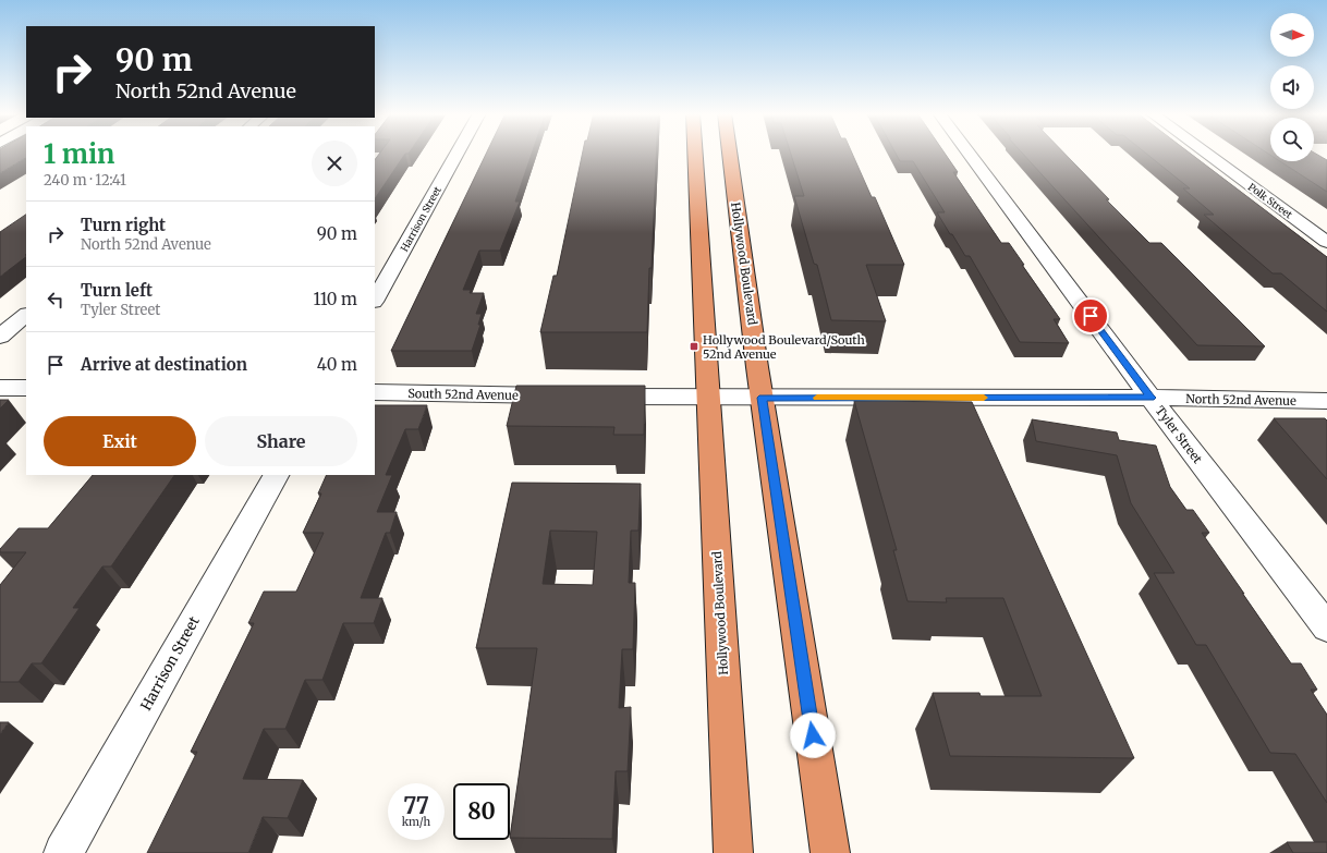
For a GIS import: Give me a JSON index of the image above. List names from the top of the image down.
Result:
{
  "streets": {
    "highway": ["Hollywood Boulevard"],
    "street": [
      "Polk Street",
      "Harrison Street",
      "South 52nd Avenue",
      "North 52nd Avenue",
      "Tyler Street"
    ]
  },
  "crossings": [
    ["Hollywood Boulevard", "North 52nd Avenue"],
    ["North 52nd Avenue", "Tyler Street"]
  ],
  "places": {
    "transit": ["Hollywood Boulevard/South 52nd Avenue"]
  },
  "north": "right",
  "page": {
    "turn": ["90 m", "North 52nd Avenue"],
    "heading": ["1 min", "240 m · 12:41"],
    "list": [
      {
        "name": "Turn right",
        "note": "North 52nd Avenue",
        "value": "90 m"
      },
      {
        "name": "Turn left",
        "note": "Tyler Street",
        "value": "110 m"
      },
      {
        "name": "Arrive at destination",
        "value": "40 m"
      }
    ],
    "buttons": ["Exit", "Share"],
    "speed": "77 km/h",
    "limit": "80"
  }
}
